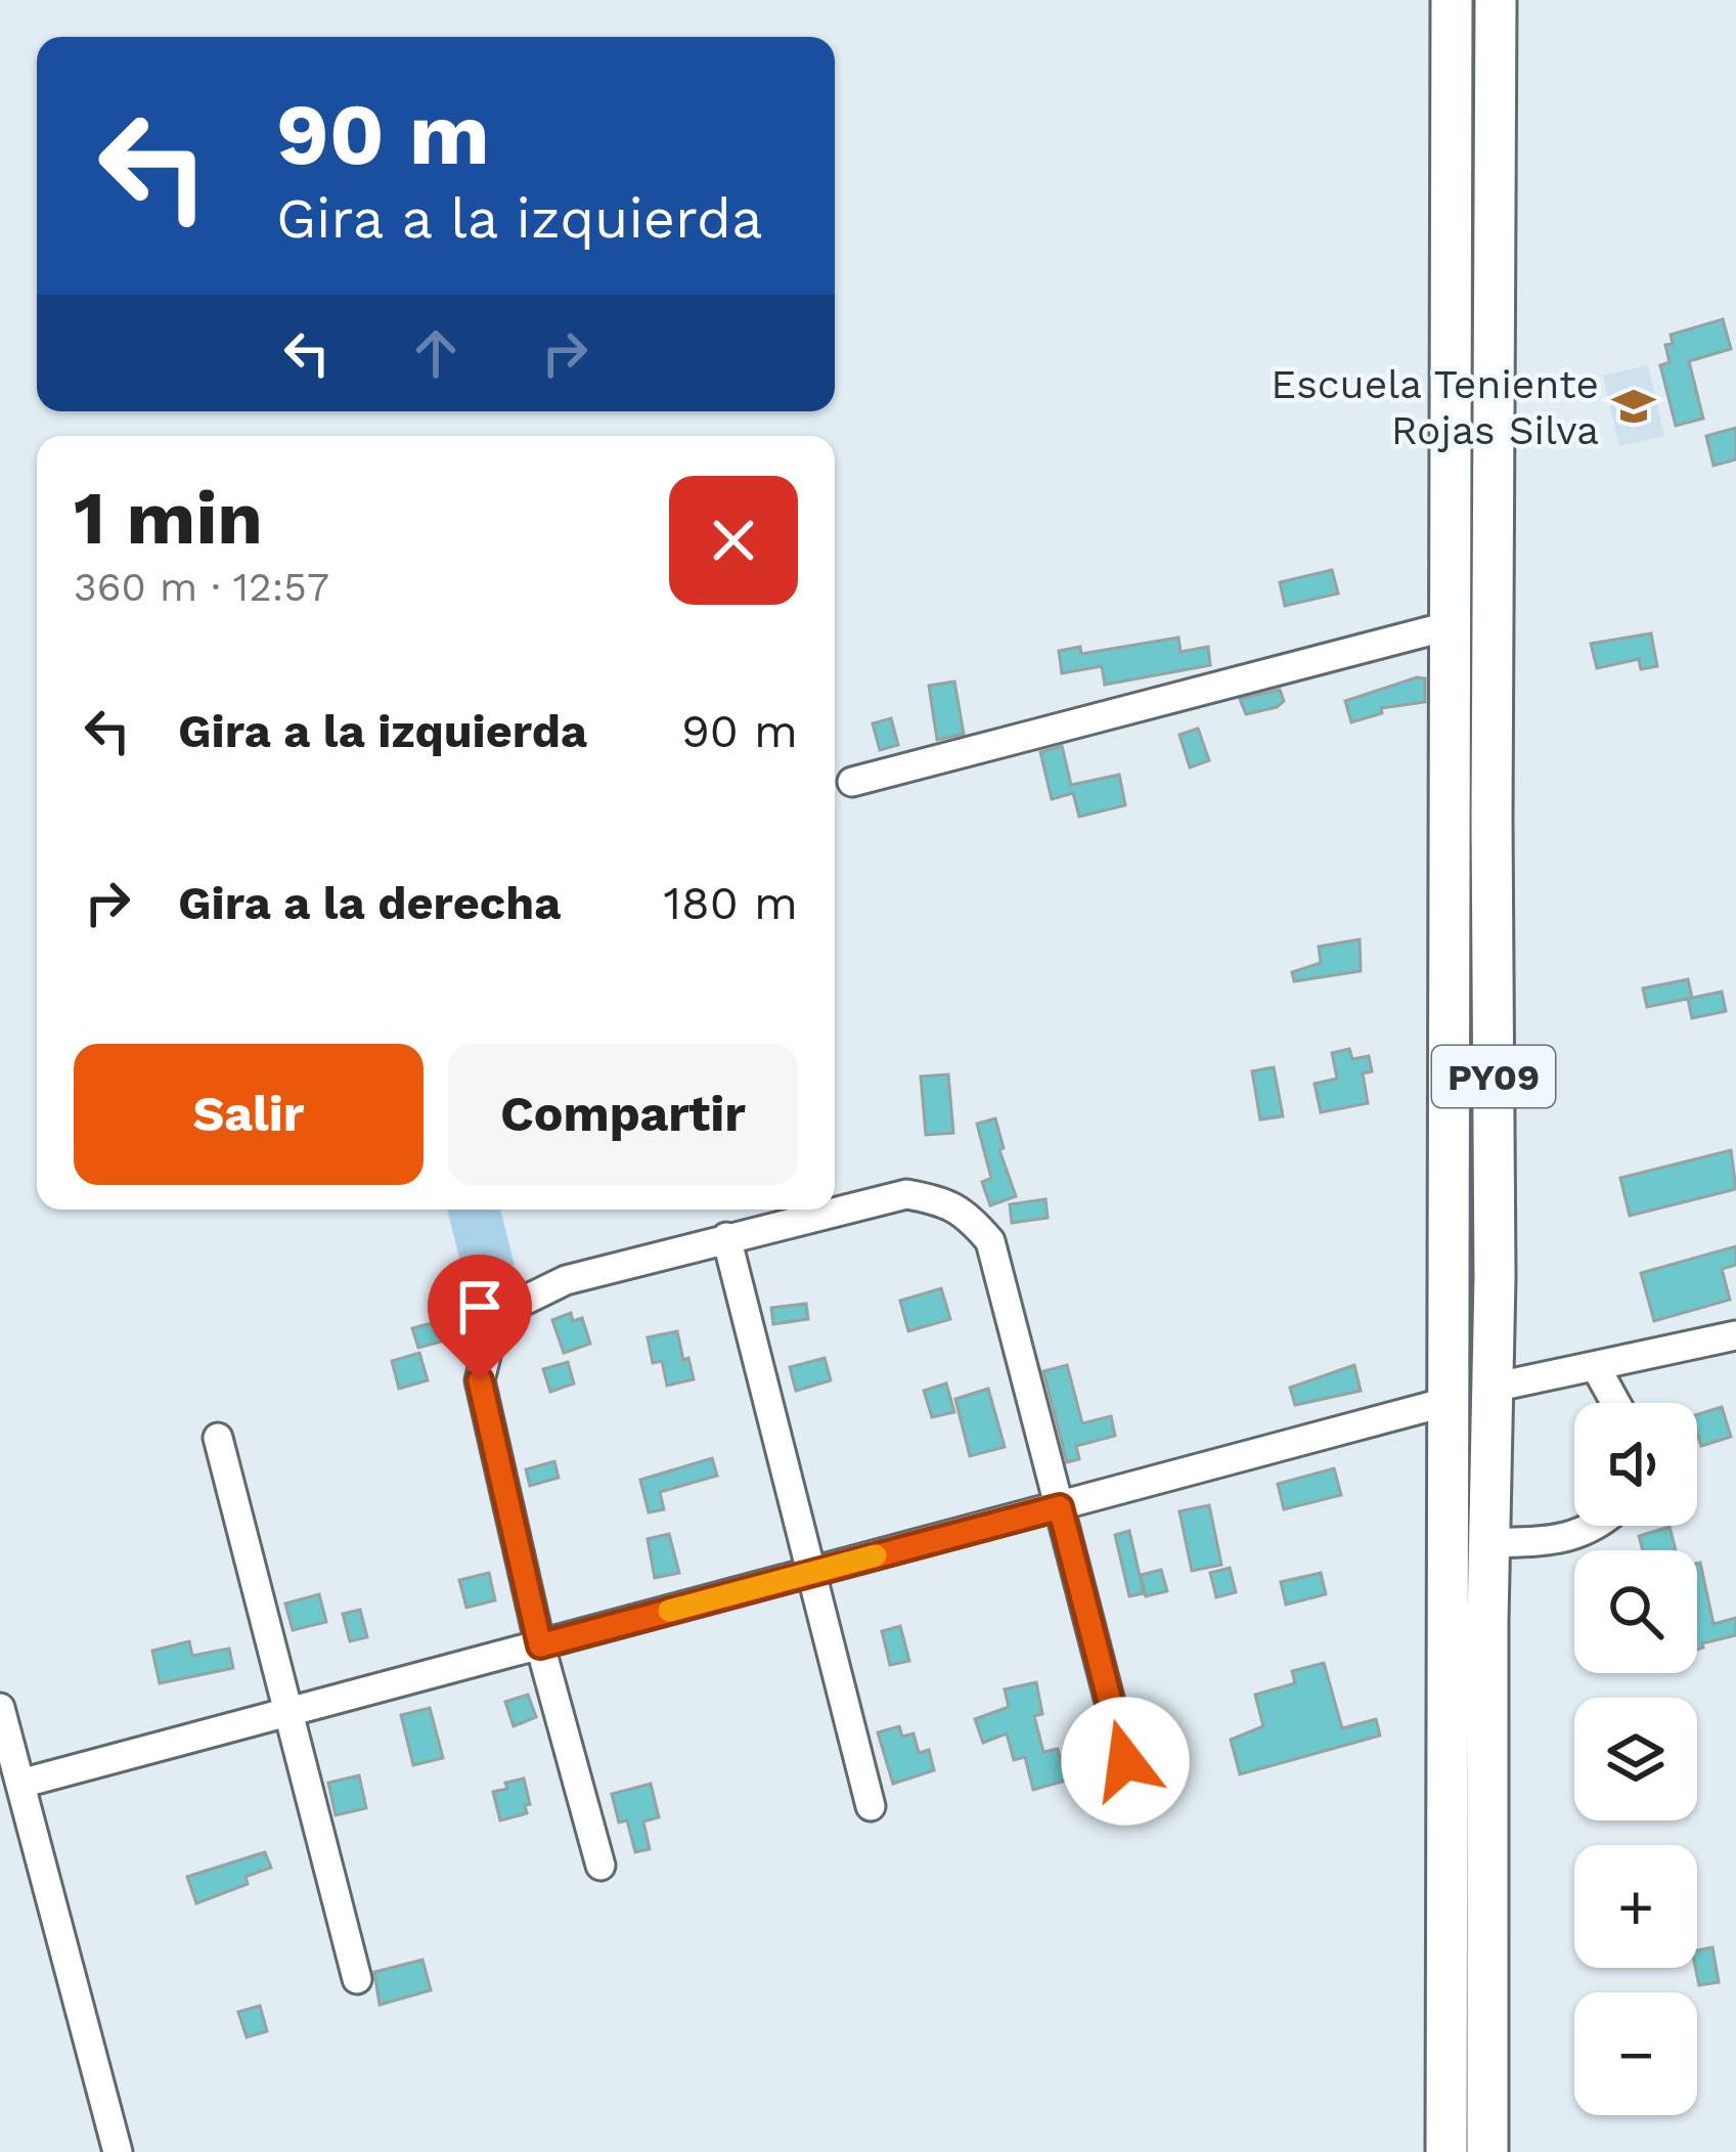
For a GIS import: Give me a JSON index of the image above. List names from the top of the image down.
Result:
{
  "streets": {
    "highway": ["PY09"]
  },
  "places": {
    "school or university": ["Escuela Teniente Rojas Silva"]
  },
  "page": {
    "turn": ["90 m", "Gira a la izquierda"],
    "heading": ["1 min", "360 m · 12:57"],
    "list": [
      {
        "name": "Gira a la izquierda",
        "value": "90 m"
      },
      {
        "name": "Gira a la derecha",
        "value": "180 m"
      }
    ],
    "buttons": ["Salir", "Compartir"],
    "map_buttons": ["+", "−"]
  }
}
